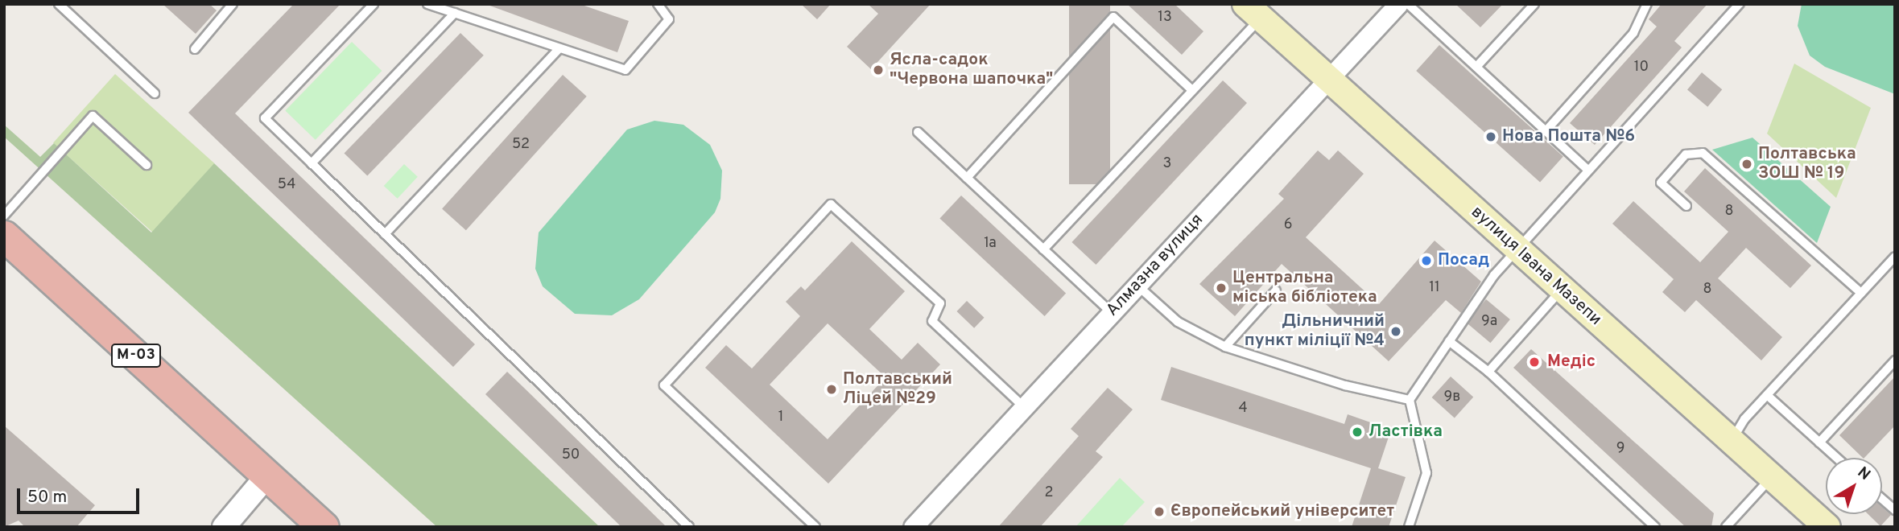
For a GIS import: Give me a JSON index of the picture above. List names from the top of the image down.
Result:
{
  "streets": {
    "highway": ["М-03"],
    "main road": ["вулиця Івана Мазепи"],
    "street": ["Алмазна вулиця"]
  },
  "crossings": [
    ["Алмазна вулиця", "вулиця Івана Мазепи"]
  ],
  "places": [
    "Ясла-садок \"Червона шапочка\"",
    "Нова Пошта №6",
    "Полтавська ЗОШ № 19",
    "Посад",
    "Центральна міська бібліотека",
    "Дільничний пункт міліції №4",
    "Медіс",
    "Полтавський Ліцей №29",
    "Ластівка",
    "Європейський університет"
  ],
  "house_numbers": [
    "13",
    "10",
    "52",
    "3",
    "54",
    "8",
    "6",
    "1а",
    "11",
    "8",
    "9а",
    "9в",
    "4",
    "1",
    "9",
    "50",
    "2"
  ],
  "scale_bar": "50 m",
  "north": "top right"
}
